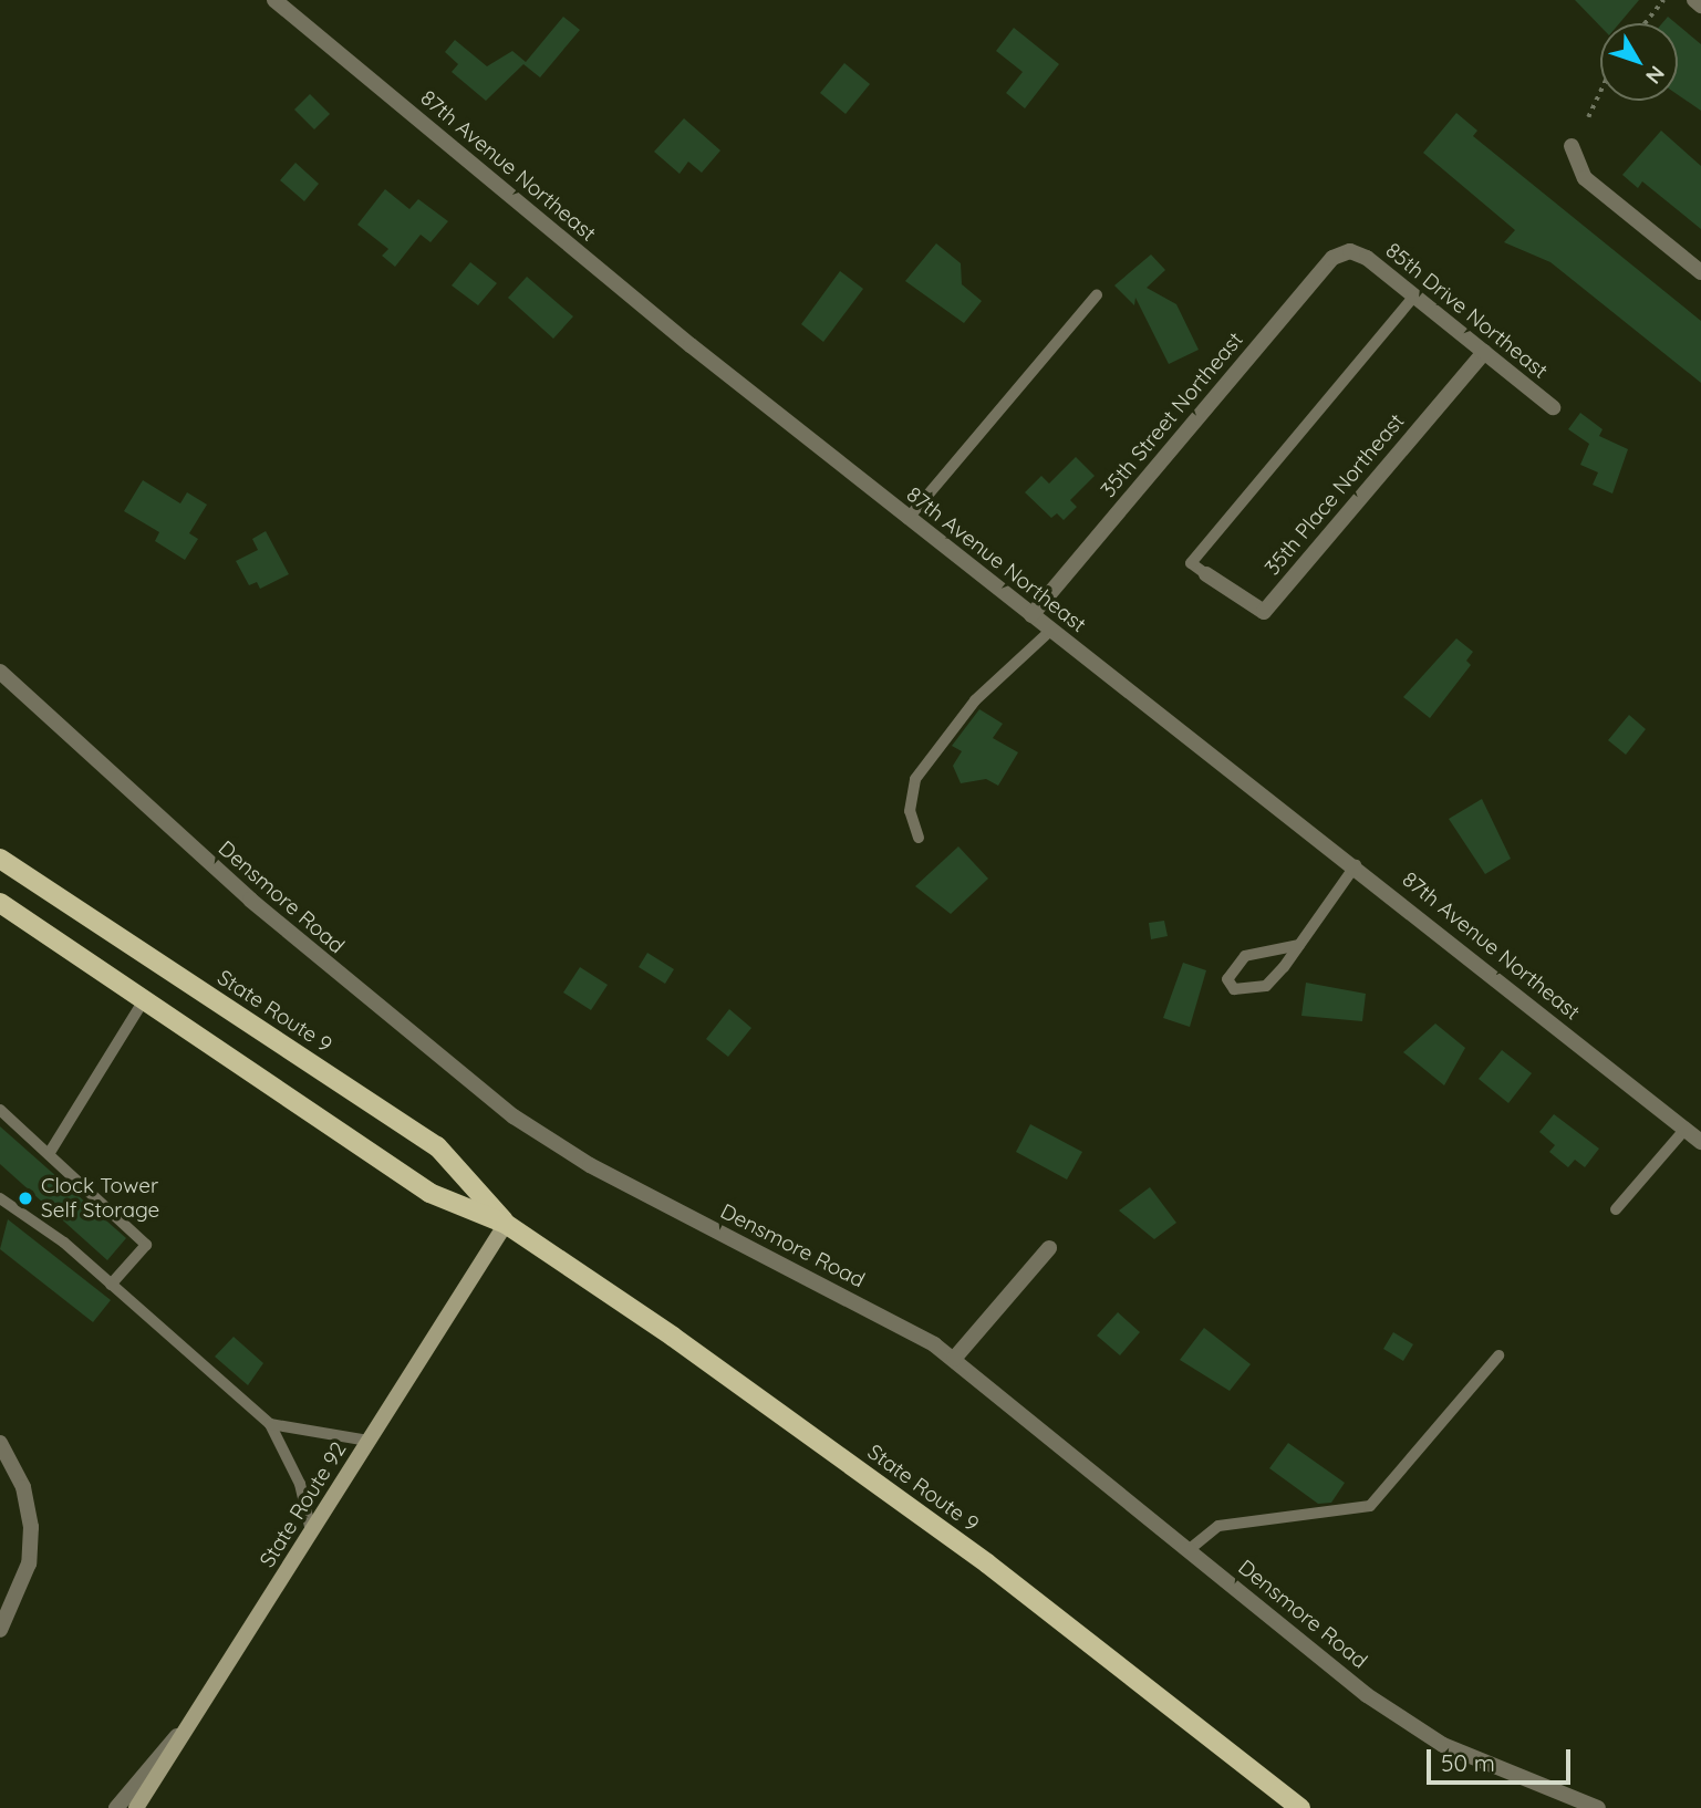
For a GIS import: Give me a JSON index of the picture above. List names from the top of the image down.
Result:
{
  "streets": {
    "main road": ["State Route 9", "State Route 92"],
    "street": [
      "87th Avenue Northeast",
      "85th Drive Northeast",
      "35th Street Northeast",
      "35th Place Northeast",
      "Densmore Road"
    ]
  },
  "crossings": [
    ["87th Avenue Northeast", "35th Street Northeast"],
    ["85th Drive Northeast", "35th Street Northeast"],
    ["85th Drive Northeast", "35th Place Northeast"],
    ["State Route 9", "State Route 92"]
  ],
  "places": ["Clock Tower Self Storage"],
  "scale_bar": "50 m",
  "north": "bottom right"
}
